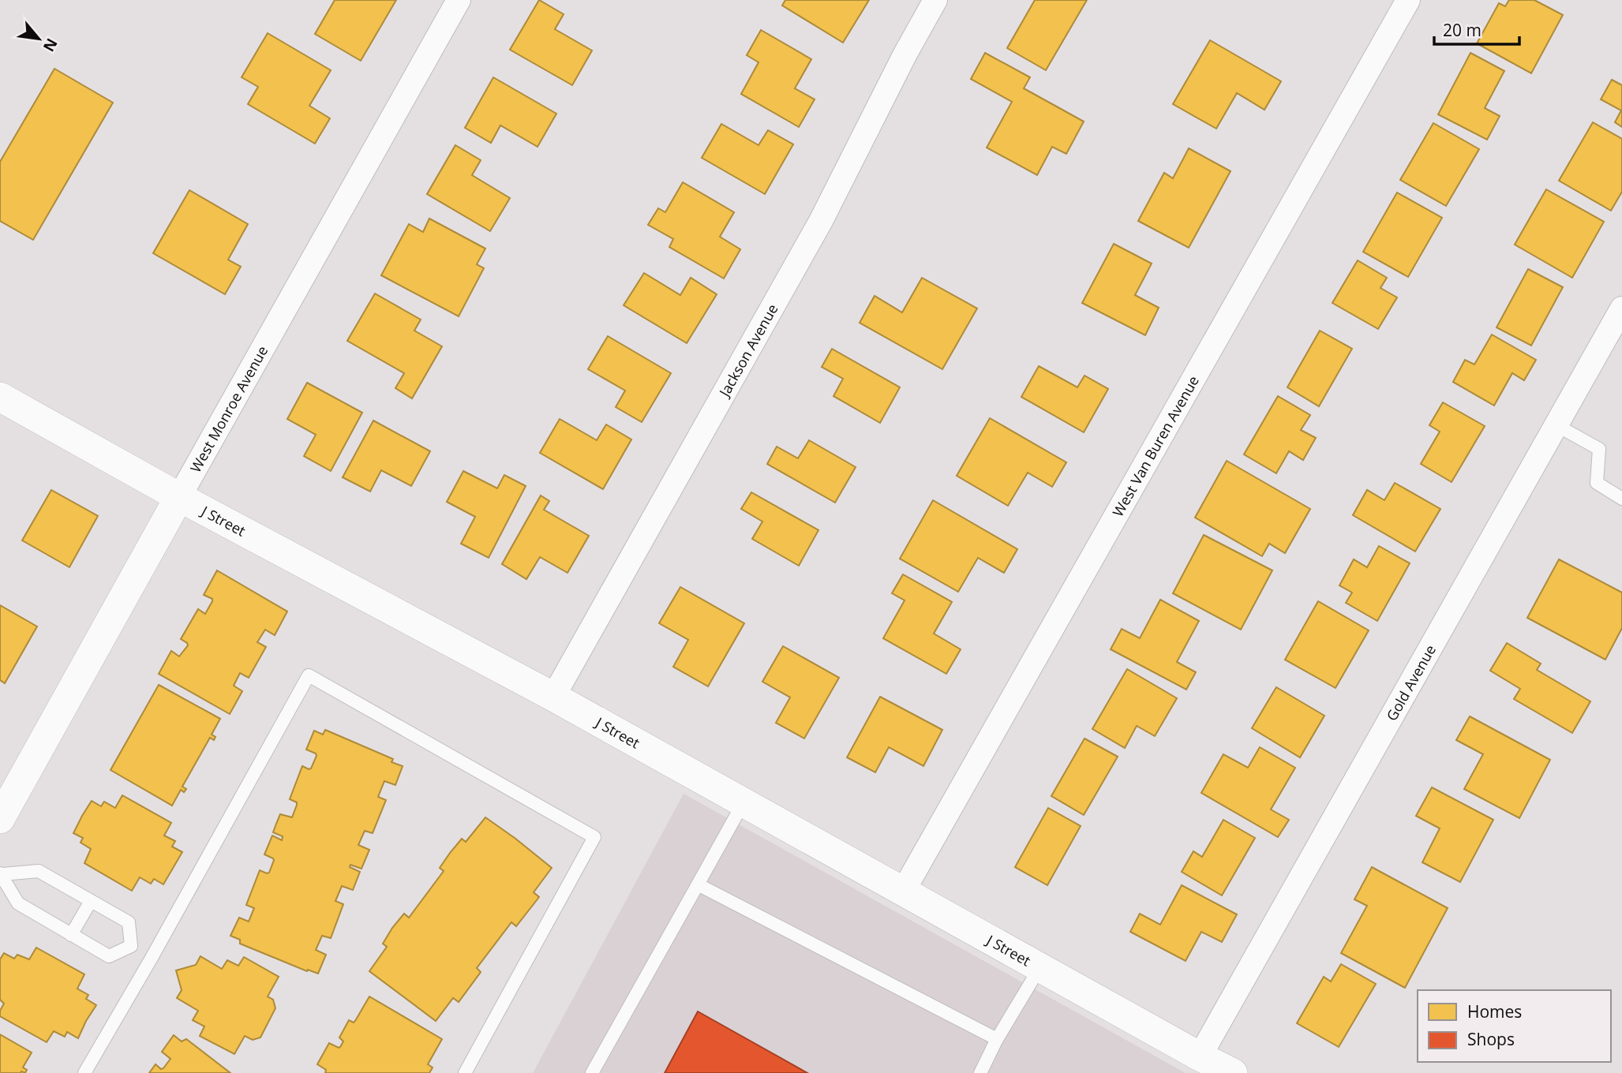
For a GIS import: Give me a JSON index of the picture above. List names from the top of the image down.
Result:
{
  "streets": {
    "street": [
      "Jackson Avenue",
      "West Monroe Avenue",
      "West Van Buren Avenue",
      "J Street",
      "Gold Avenue"
    ]
  },
  "crossings": [
    ["Jackson Avenue", "J Street"],
    ["West Monroe Avenue", "J Street"],
    ["West Van Buren Avenue", "J Street"],
    ["J Street", "Gold Avenue"]
  ],
  "legend": ["Homes", "Shops"],
  "scale_bar": "20 m",
  "north": "bottom right"
}
